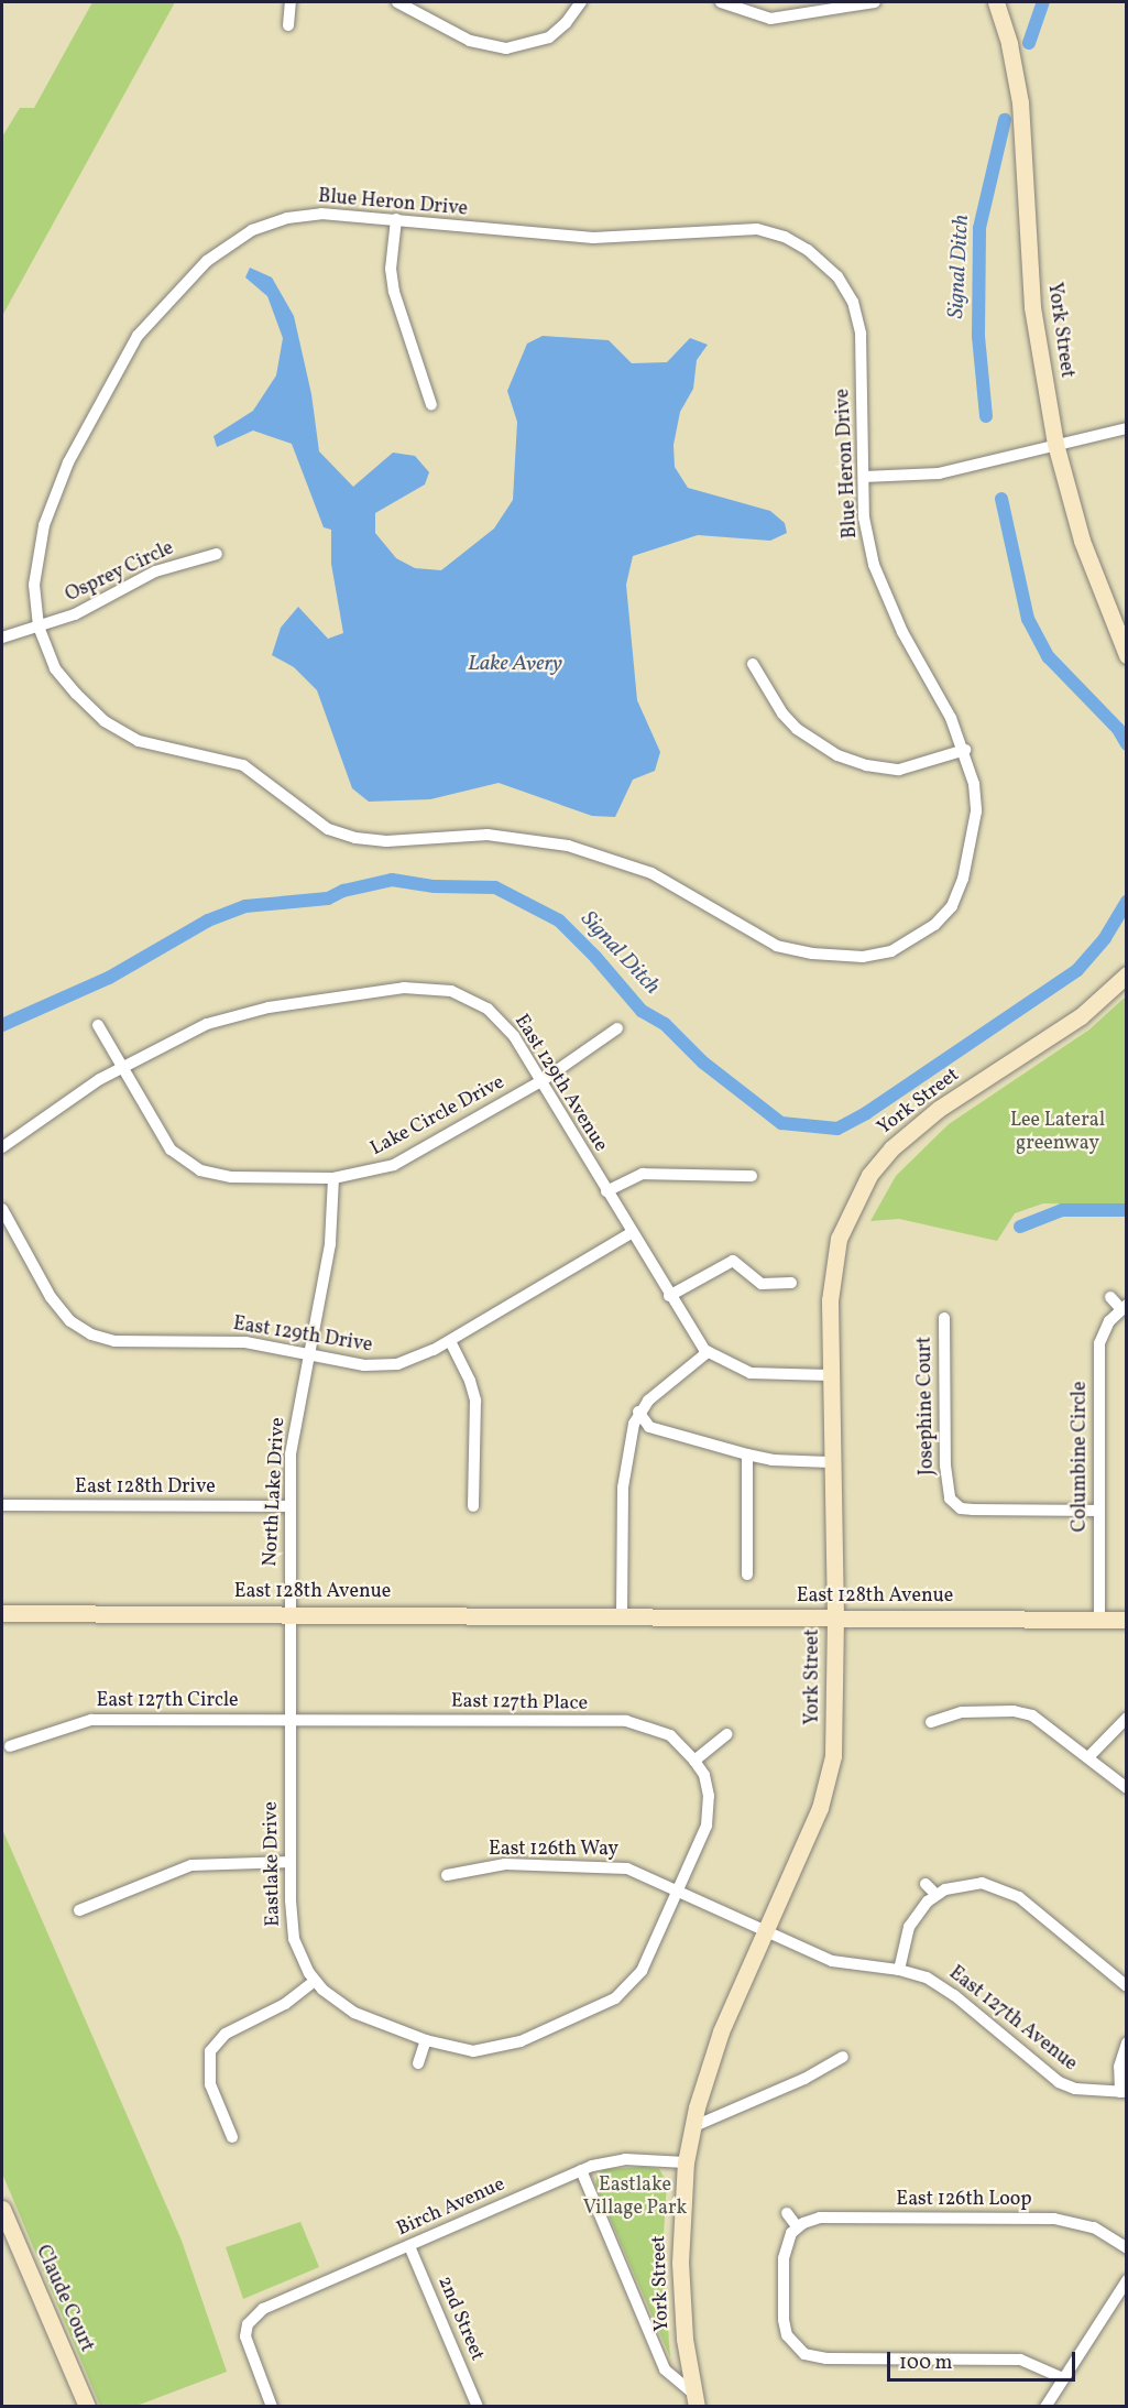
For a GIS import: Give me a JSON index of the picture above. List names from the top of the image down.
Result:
{
  "streets": {
    "street": [
      "Blue Heron Drive",
      "York Street",
      "Osprey Circle",
      "East 129th Avenue",
      "Lake Circle Drive",
      "East 129th Drive",
      "Josephine Court",
      "Columbine Circle",
      "East 128th Drive",
      "North Lake Drive",
      "East 128th Avenue",
      "East 127th Circle",
      "East 127th Place",
      "East 126th Way",
      "Eastlake Drive",
      "East 127th Avenue",
      "East 126th Loop",
      "Birch Avenue",
      "Claude Court",
      "2nd Street"
    ]
  },
  "crossings": [
    ["Blue Heron Drive", "Osprey Circle"],
    ["York Street", "East 129th Avenue"],
    ["York Street", "East 128th Avenue"],
    ["York Street", "East 126th Way"],
    ["York Street", "East 127th Avenue"],
    ["York Street", "Birch Avenue"],
    ["East 129th Avenue", "Lake Circle Drive"],
    ["East 129th Avenue", "East 129th Drive"],
    ["Lake Circle Drive", "North Lake Drive"],
    ["East 129th Drive", "North Lake Drive"],
    ["Josephine Court", "Columbine Circle"],
    ["Columbine Circle", "East 128th Avenue"],
    ["East 128th Drive", "North Lake Drive"],
    ["North Lake Drive", "East 128th Avenue"],
    ["North Lake Drive", "Eastlake Drive"],
    ["East 128th Avenue", "Eastlake Drive"],
    ["East 127th Circle", "East 127th Place"],
    ["East 127th Circle", "Eastlake Drive"],
    ["East 127th Place", "Eastlake Drive"],
    ["East 126th Way", "Eastlake Drive"],
    ["East 126th Way", "East 127th Avenue"],
    ["Birch Avenue", "2nd Street"]
  ],
  "water": ["Signal Ditch", "Lake Avery"],
  "parks": ["Lee Lateral greenway", "Eastlake Village Park"],
  "scale_bar": "100 m"
}
